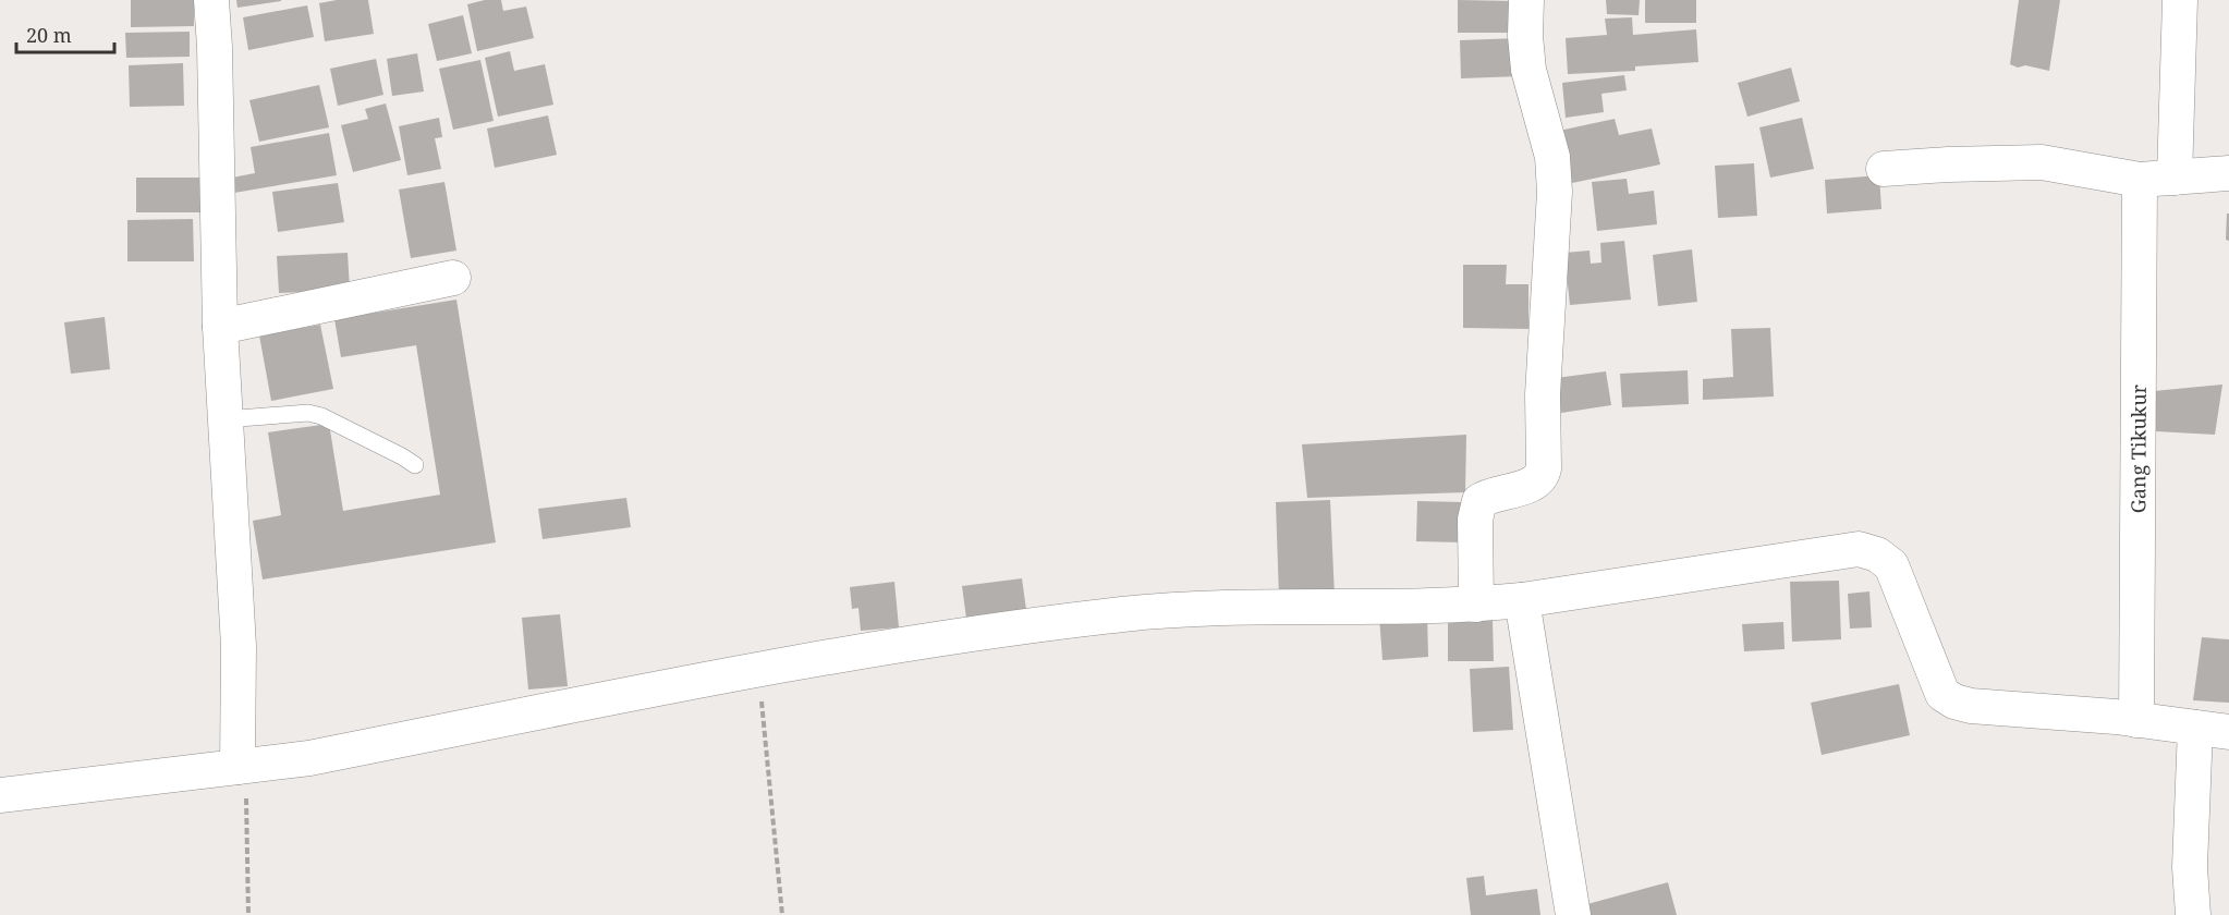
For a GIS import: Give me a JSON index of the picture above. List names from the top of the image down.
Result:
{
  "streets": {
    "street": ["Gang Tikukur"]
  },
  "scale_bar": "20 m"
}
